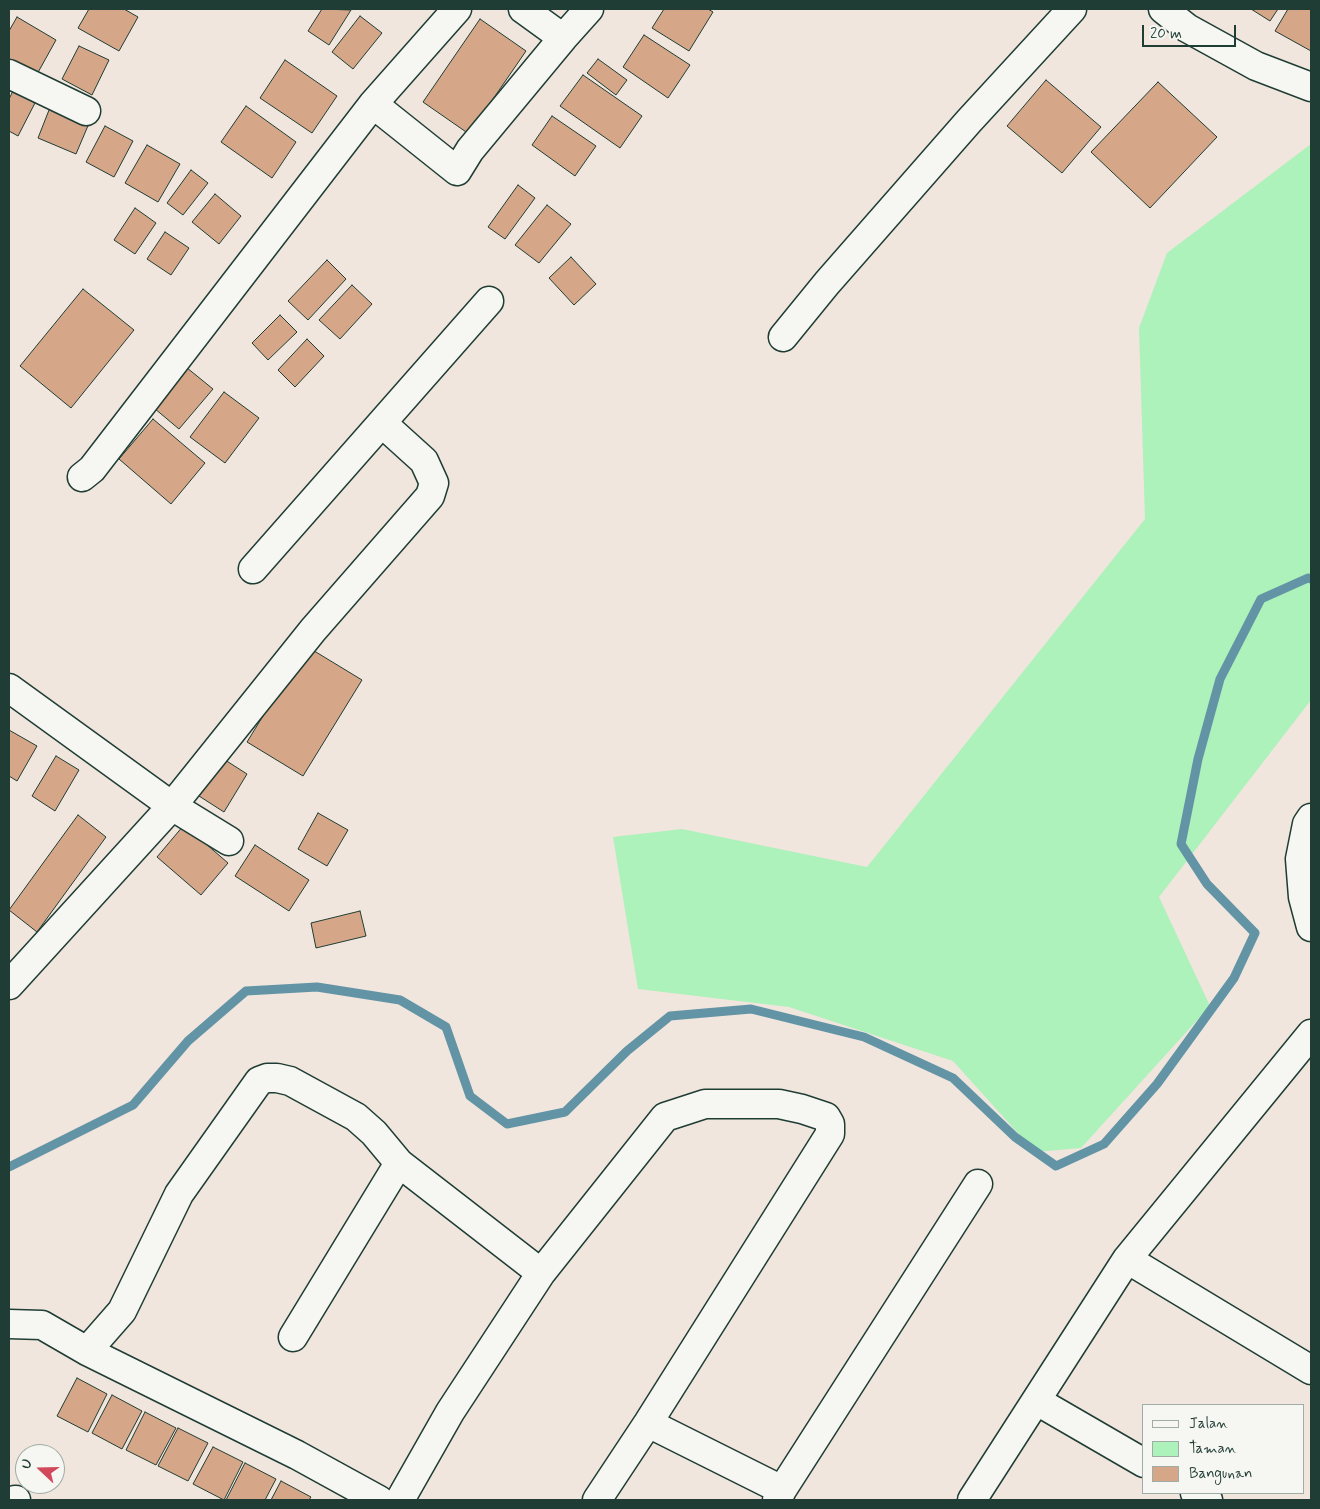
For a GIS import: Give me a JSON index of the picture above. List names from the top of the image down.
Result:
{
  "legend": ["Jalan", "Taman", "Bangunan"],
  "scale_bar": "20 m",
  "north": "left"
}
